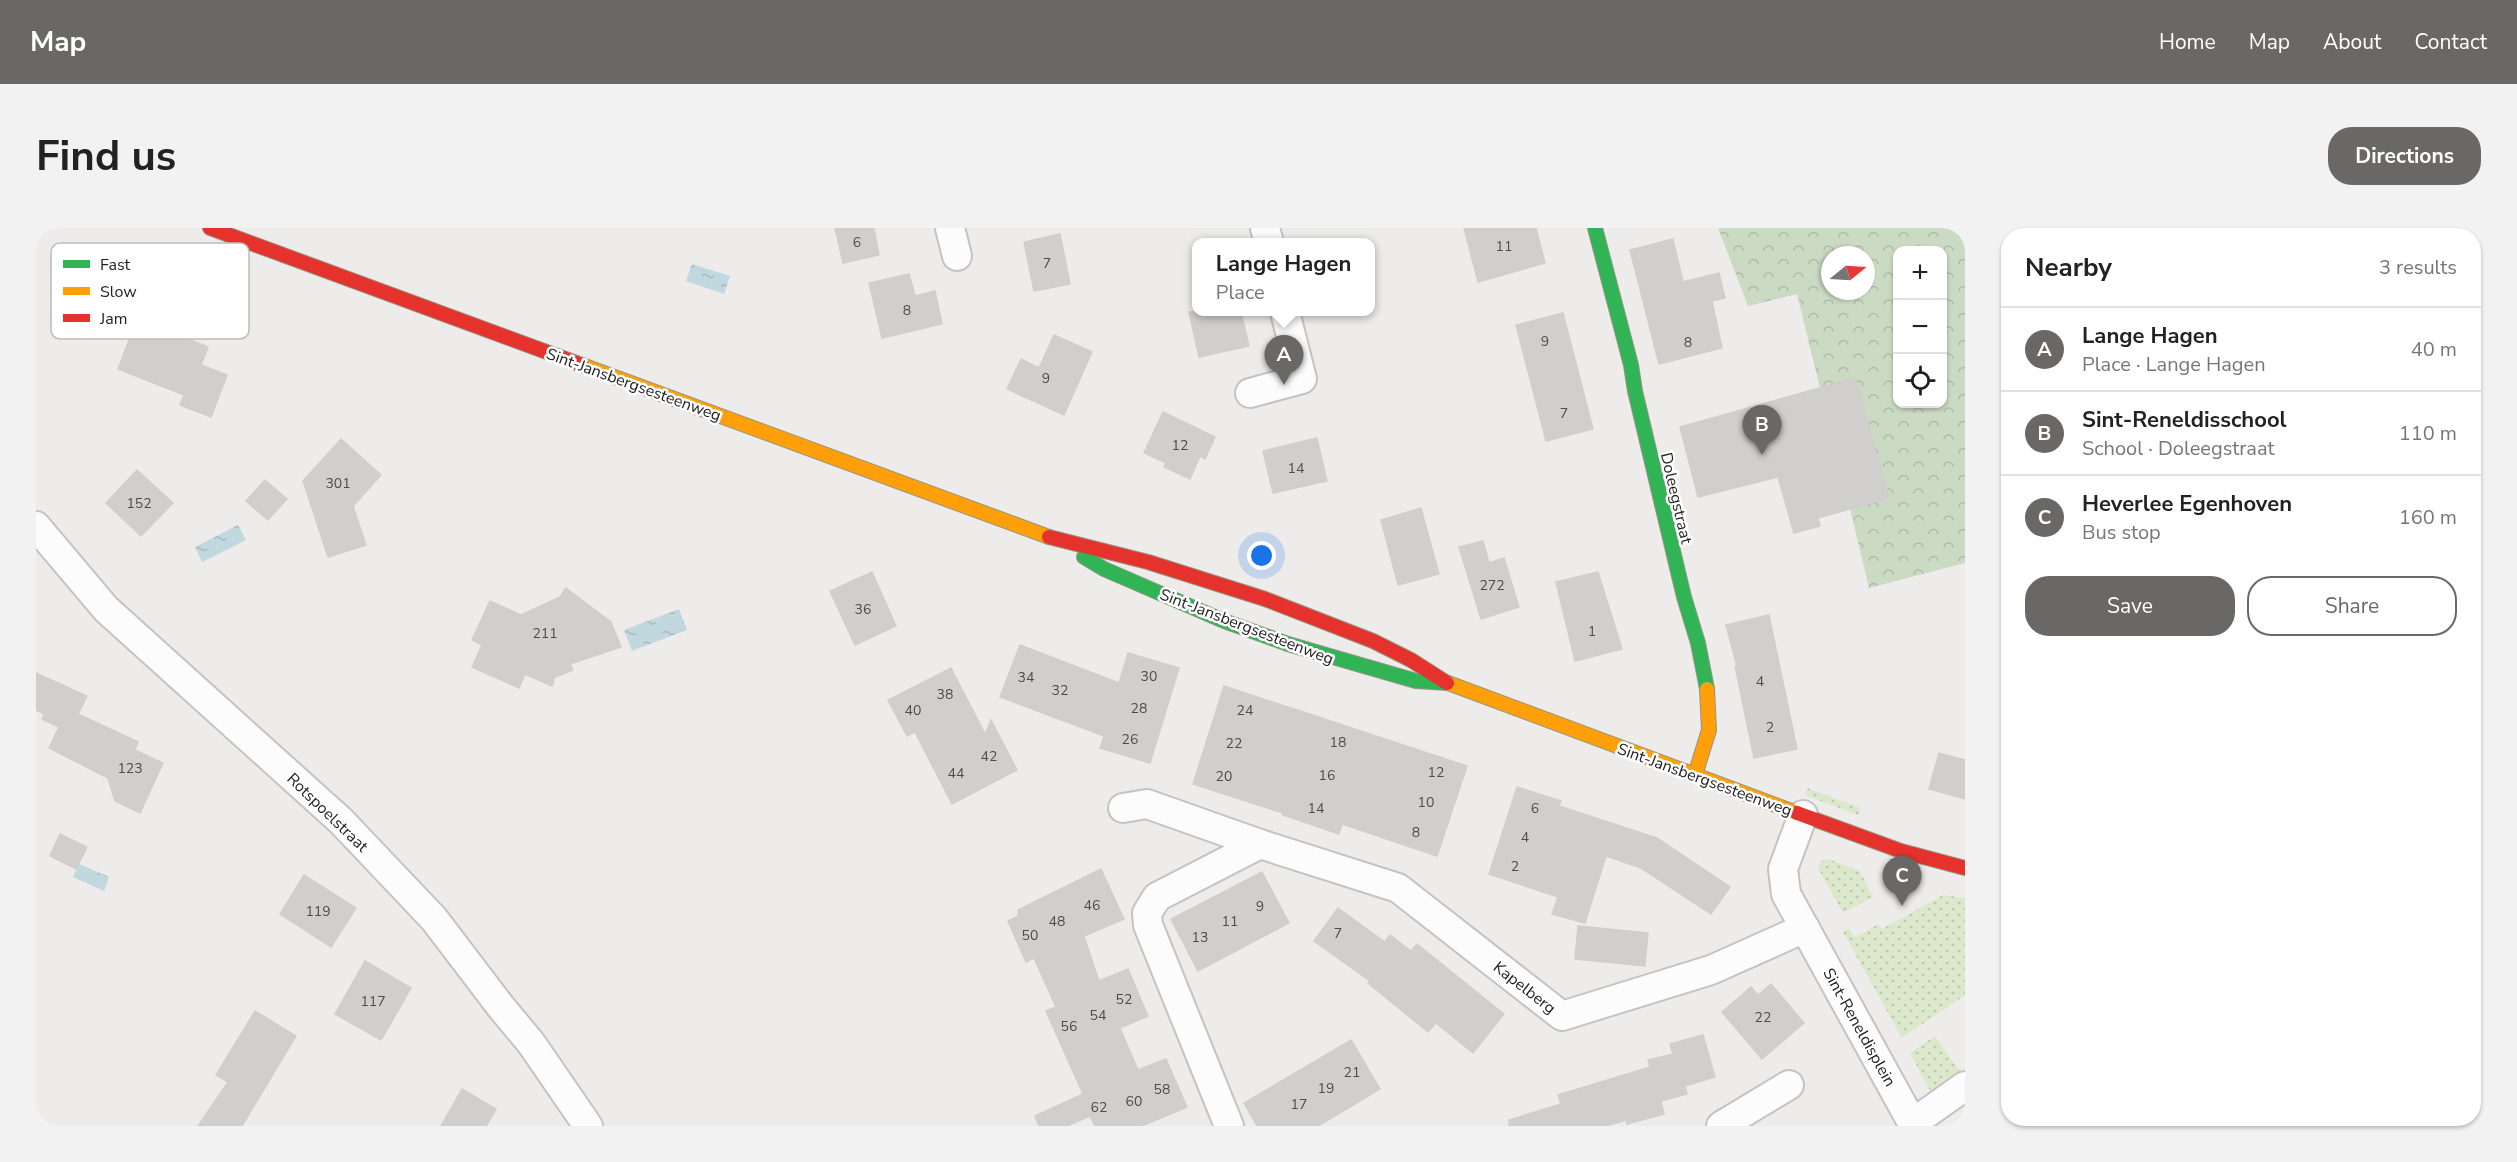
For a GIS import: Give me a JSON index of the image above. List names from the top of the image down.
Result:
{
  "streets": {
    "main road": ["Sint-Jansbergsesteenweg", "Doleegstraat"],
    "street": ["Rotspoelstraat", "Kapelberg", "Sint-Reneldisplein"]
  },
  "crossings": [
    ["Sint-Jansbergsesteenweg", "Doleegstraat"],
    ["Sint-Jansbergsesteenweg", "Sint-Reneldisplein"],
    ["Kapelberg", "Sint-Reneldisplein"]
  ],
  "house_numbers": [
    "6",
    "11",
    "7",
    "8",
    "9",
    "8",
    "9",
    "7",
    "12",
    "14",
    "301",
    "152",
    "272",
    "36",
    "1",
    "211",
    "30",
    "34",
    "4",
    "32",
    "38",
    "28",
    "40",
    "24",
    "2",
    "26",
    "18",
    "22",
    "42",
    "123",
    "12",
    "44",
    "16",
    "20",
    "10",
    "14",
    "6",
    "8",
    "4",
    "2",
    "46",
    "9",
    "119",
    "48",
    "11",
    "7",
    "50",
    "13",
    "52",
    "117",
    "54",
    "22",
    "56",
    "21",
    "19",
    "58",
    "60",
    "17",
    "62"
  ],
  "legend": ["Fast", "Slow", "Jam"],
  "north": "right",
  "page": {
    "header": "Map",
    "nav": [
      "Home",
      "Map",
      "About",
      "Contact"
    ],
    "buttons": [
      "Directions",
      ["Save", "Share"]
    ],
    "title": "Find us",
    "heading": ["Nearby", "3 results"],
    "popup": ["Lange Hagen", "Place"],
    "map_buttons": ["+", "−"],
    "list": [
      {
        "mark": "A",
        "name": "Lange Hagen",
        "note": "Place · Lange Hagen",
        "value": "40 m"
      },
      {
        "mark": "B",
        "name": "Sint-Reneldisschool",
        "note": "School · Doleegstraat",
        "value": "110 m"
      },
      {
        "mark": "C",
        "name": "Heverlee Egenhoven",
        "note": "Bus stop",
        "value": "160 m"
      }
    ],
    "pins": ["A", "B", "C"]
  }
}
